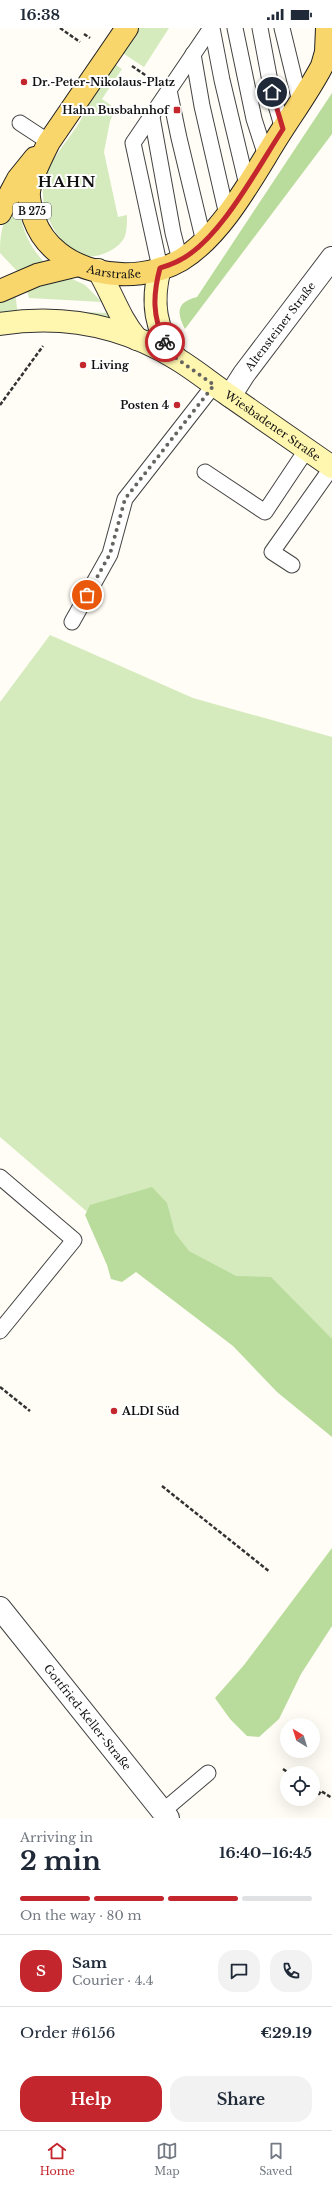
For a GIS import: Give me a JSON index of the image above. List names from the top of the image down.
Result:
{
  "streets": {
    "main road": ["B 275", "Aarstraße", "Wiesbadener Straße"],
    "street": ["Altensteiner Straße", "Gottfried-Keller-Straße"]
  },
  "crossings": [
    ["Aarstraße", "Wiesbadener Straße"],
    ["Altensteiner Straße", "Wiesbadener Straße"]
  ],
  "districts": ["HAHN"],
  "places": {
    "other": [
      "Dr.-Peter-Nikolaus-Platz",
      "Living",
      "Posten 4",
      "ALDI Süd"
    ],
    "transit": ["Hahn Busbahnhof"]
  },
  "north": "top left",
  "page": {
    "status": "16:38",
    "heading": ["2 min", "Arriving in", "16:40–16:45"],
    "panel": [
      "Sam",
      "Courier · 4.4",
      "Order #6156",
      "€29.19"
    ],
    "bar": "On the way · 80 m",
    "round": "S",
    "buttons": ["Help", "Share"],
    "tabs": ["Home", "Map", "Saved"]
  }
}
